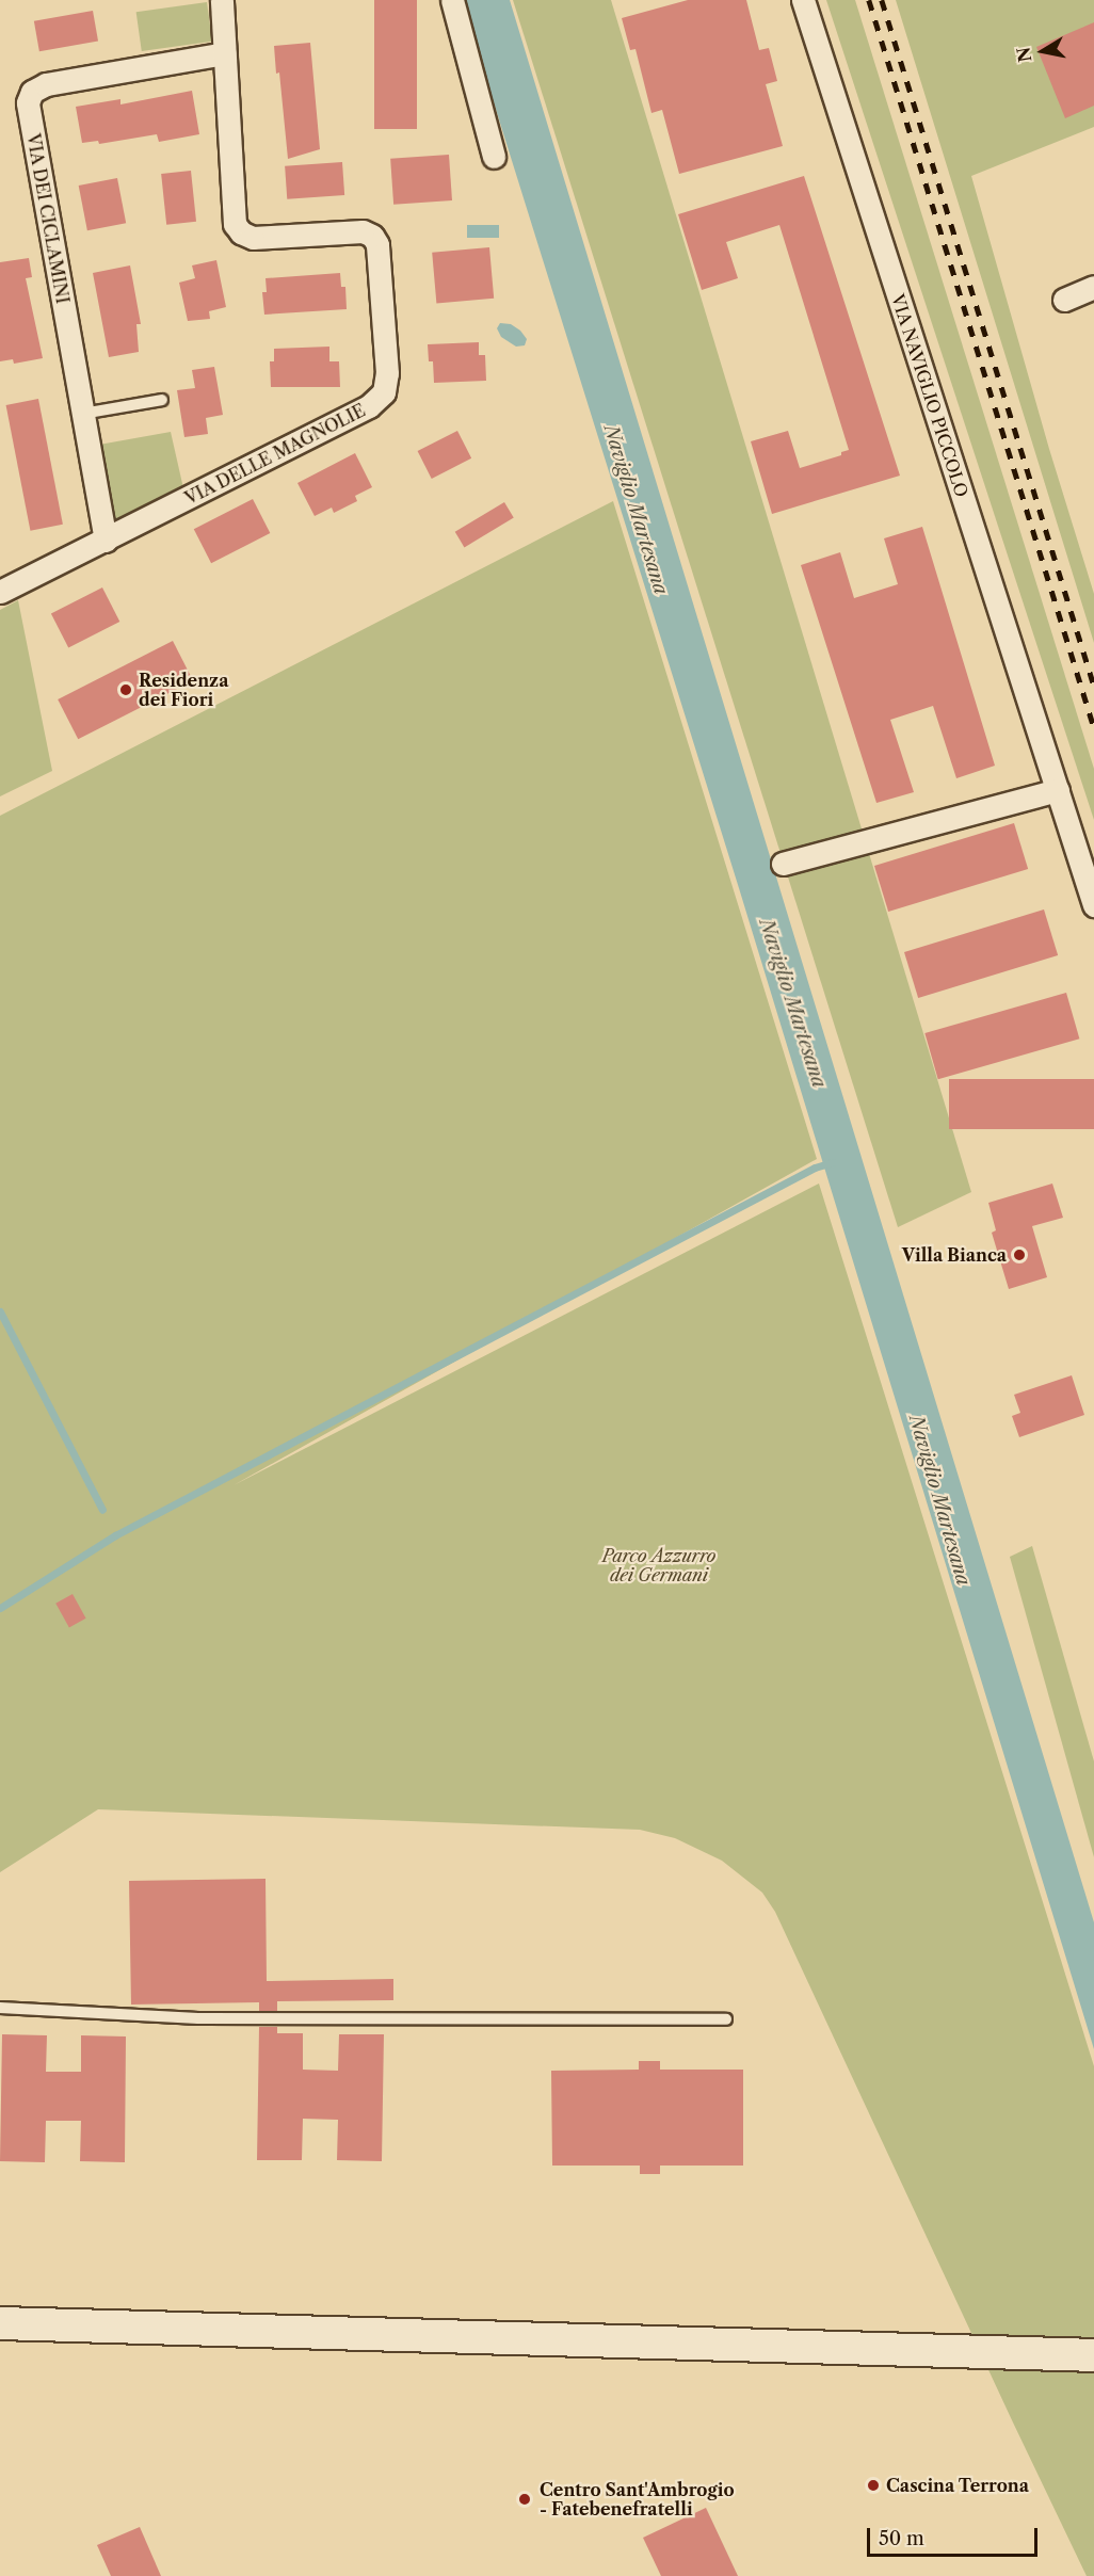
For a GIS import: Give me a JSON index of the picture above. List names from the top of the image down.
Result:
{
  "streets": {
    "street": ["VIA DEI CICLAMINI", "VIA NAVIGLIO PICCOLO", "VIA DELLE MAGNOLIE"]
  },
  "crossings": [
    ["VIA DEI CICLAMINI", "VIA DELLE MAGNOLIE"]
  ],
  "water": ["Naviglio Martesana"],
  "parks": ["Parco Azzurro dei Germani"],
  "places": [
    "Residenza dei Fiori",
    "Villa Bianca",
    "Cascina Terrona",
    "Centro Sant'Ambrogio - Fatebenefratelli"
  ],
  "scale_bar": "50 m",
  "north": "left"
}
